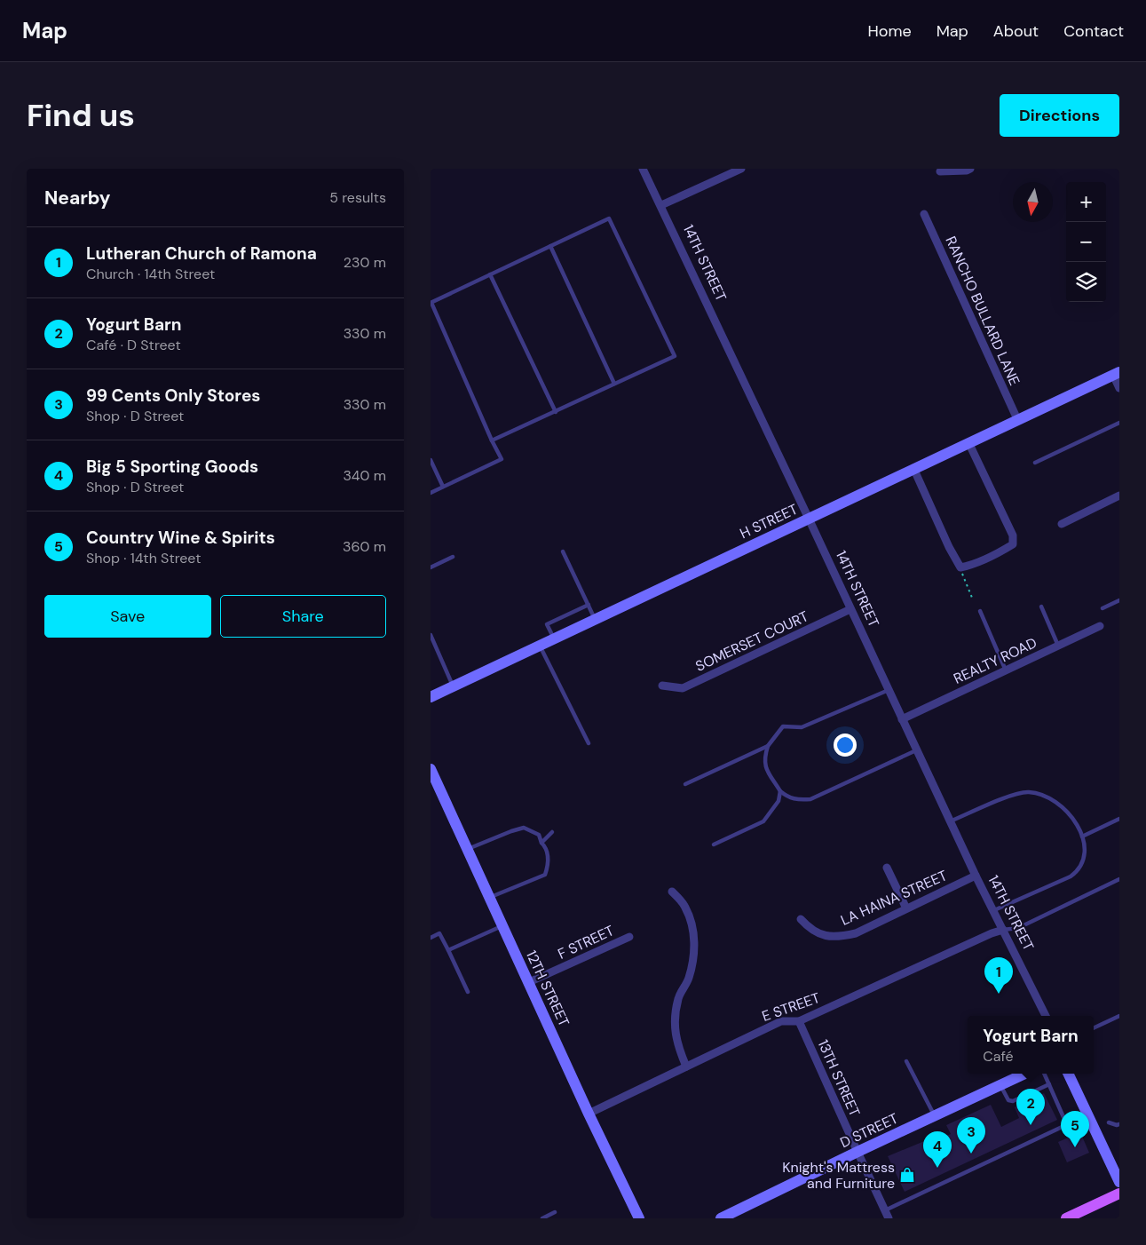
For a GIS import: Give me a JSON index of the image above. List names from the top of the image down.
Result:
{
  "streets": {
    "street": [
      "14TH STREET",
      "RANCHO BULLARD LANE",
      "H STREET",
      "SOMERSET COURT",
      "REALTY ROAD",
      "LA HAINA STREET",
      "F STREET",
      "12TH STREET",
      "E STREET",
      "13TH STREET",
      "D STREET"
    ]
  },
  "crossings": [
    ["14TH STREET", "H STREET"],
    ["14TH STREET", "SOMERSET COURT"],
    ["14TH STREET", "REALTY ROAD"],
    ["14TH STREET", "LA HAINA STREET"],
    ["14TH STREET", "E STREET"],
    ["RANCHO BULLARD LANE", "H STREET"],
    ["F STREET", "12TH STREET"],
    ["12TH STREET", "E STREET"],
    ["E STREET", "13TH STREET"],
    ["13TH STREET", "D STREET"]
  ],
  "places": {
    "shop": ["Knight's Mattress and Furniture"]
  },
  "north": "bottom",
  "page": {
    "header": "Map",
    "nav": [
      "Home",
      "Map",
      "About",
      "Contact"
    ],
    "buttons": [
      "Directions",
      ["Save", "Share"]
    ],
    "title": "Find us",
    "heading": ["Nearby", "5 results"],
    "map_buttons": ["+", "−"],
    "list": [
      {
        "mark": "1",
        "name": "Lutheran Church of Ramona",
        "note": "Church · 14th Street",
        "value": "230 m"
      },
      {
        "mark": "2",
        "name": "Yogurt Barn",
        "note": "Café · D Street",
        "value": "330 m"
      },
      {
        "mark": "3",
        "name": "99 Cents Only Stores",
        "note": "Shop · D Street",
        "value": "330 m"
      },
      {
        "mark": "4",
        "name": "Big 5 Sporting Goods",
        "note": "Shop · D Street",
        "value": "340 m"
      },
      {
        "mark": "5",
        "name": "Country Wine & Spirits",
        "note": "Shop · 14th Street",
        "value": "360 m"
      }
    ],
    "pins": [
      "1",
      "2",
      "5",
      "3",
      "4"
    ],
    "popup": ["Yogurt Barn", "Café"]
  }
}
